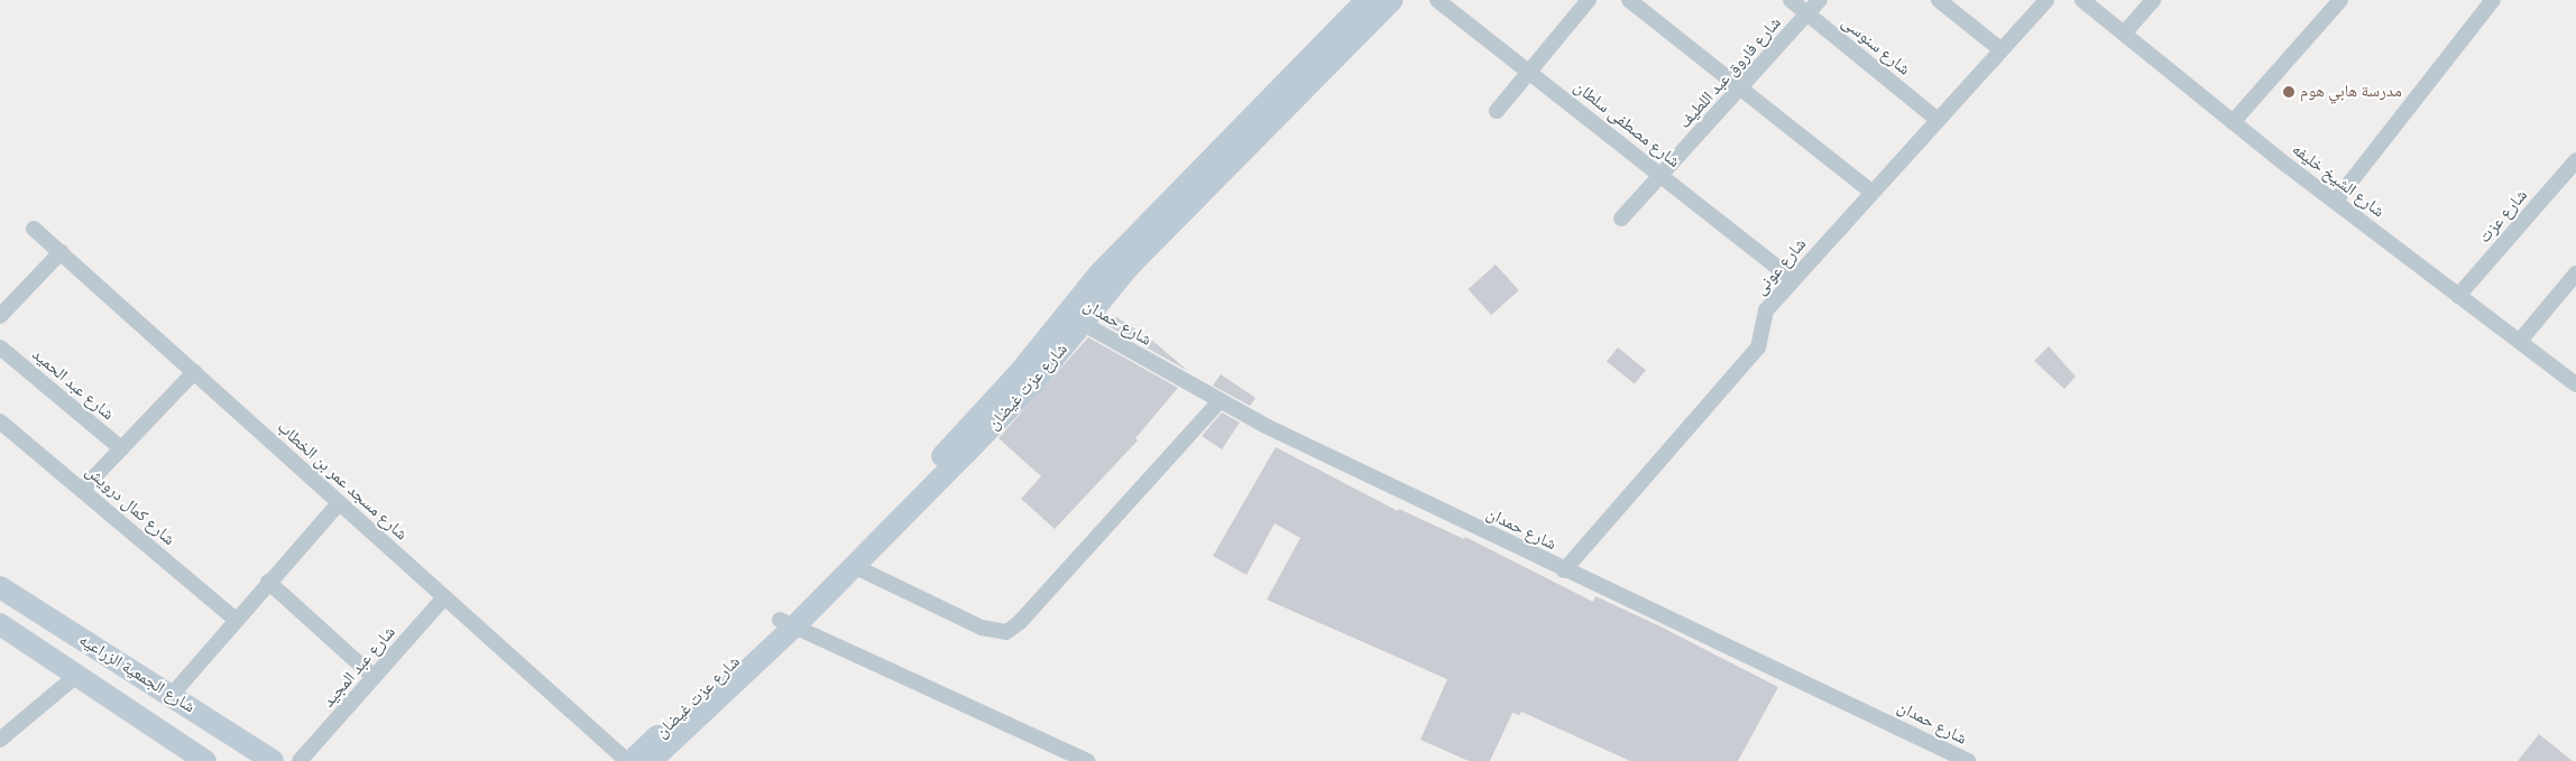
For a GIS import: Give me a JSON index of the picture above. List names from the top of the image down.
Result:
{
  "streets": {
    "street": [
      "شارع سنوسى",
      "شارع فاروق عبد اللطيف",
      "شارع مصطفى سلطان",
      "شارع الشيخ خليفه",
      "شارع عزت",
      "شارع عونى",
      "شارع حمدان",
      "شارع عبد الحميد",
      "شارع عزت غيضان",
      "شارع مسجد عمر بن الخطاب",
      "شارع كمال درويش",
      "شارع عبد المجيد",
      "شارع الجمعية الزراعيه"
    ]
  },
  "crossings": [
    ["شارع سنوسى", "شارع فاروق عبد اللطيف"],
    ["شارع سنوسى", "شارع عونى"],
    ["شارع فاروق عبد اللطيف", "شارع مصطفى سلطان"],
    ["شارع مصطفى سلطان", "شارع عونى"],
    ["شارع الشيخ خليفه", "شارع عزت"],
    ["شارع عونى", "شارع حمدان"],
    ["شارع حمدان", "شارع عزت غيضان"],
    ["شارع مسجد عمر بن الخطاب", "شارع عبد المجيد"]
  ],
  "places": ["مدرسة هابي هوم"]
}
